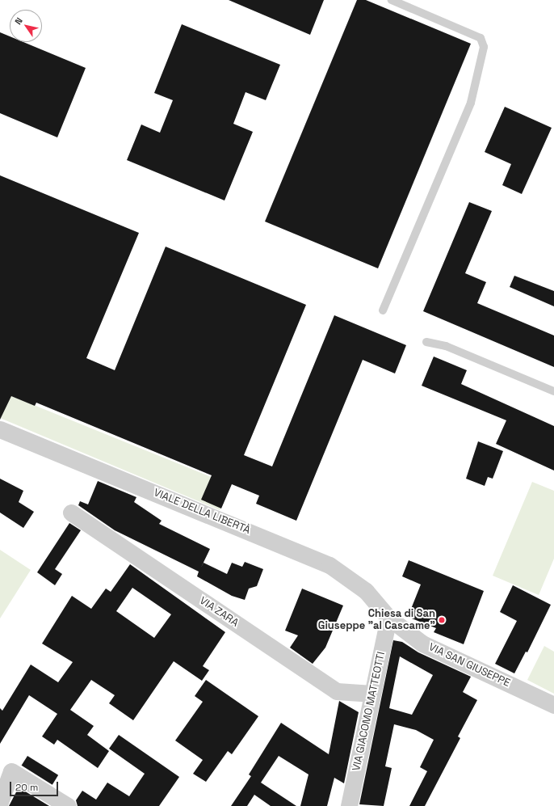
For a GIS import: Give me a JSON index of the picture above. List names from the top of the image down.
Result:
{
  "streets": {
    "street": [
      "VIALE DELLA LIBERTÀ",
      "VIA ZARA",
      "VIA SAN GIUSEPPE",
      "VIA GIACOMO MATTEOTTI"
    ]
  },
  "crossings": [
    ["VIALE DELLA LIBERTÀ", "VIA SAN GIUSEPPE"],
    ["VIALE DELLA LIBERTÀ", "VIA GIACOMO MATTEOTTI"],
    ["VIA ZARA", "VIA GIACOMO MATTEOTTI"],
    ["VIA SAN GIUSEPPE", "VIA GIACOMO MATTEOTTI"]
  ],
  "places": ["Chiesa di San Giuseppe \"al Cascame\""],
  "scale_bar": "20 m",
  "north": "top left"
}
